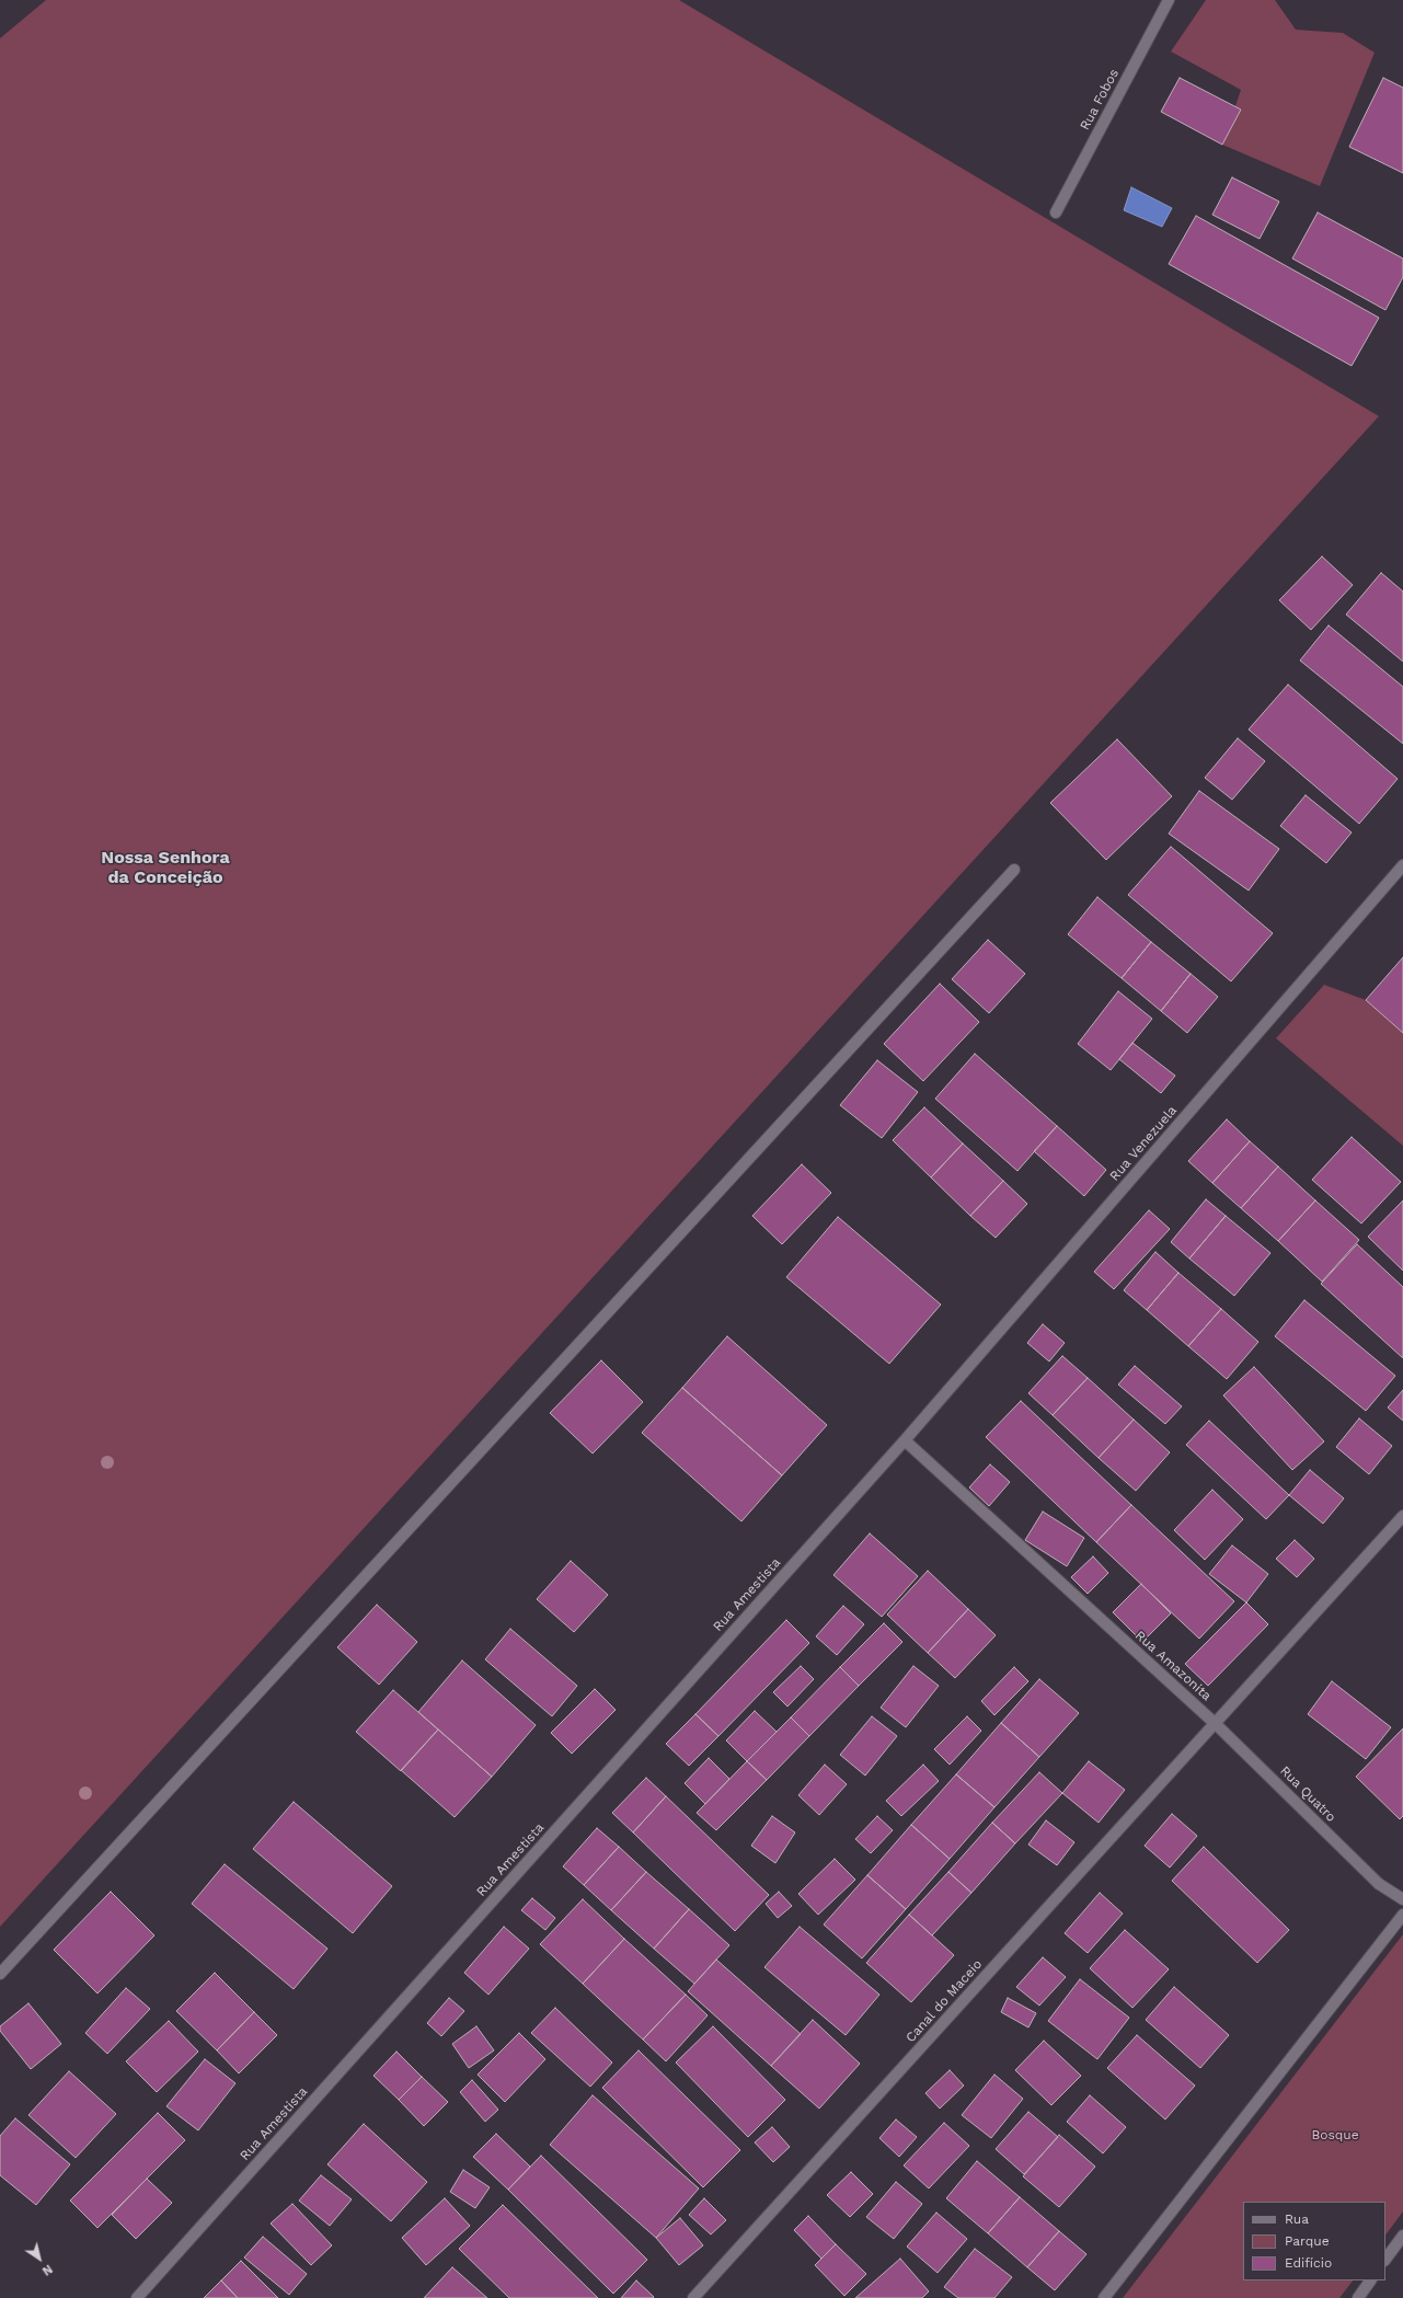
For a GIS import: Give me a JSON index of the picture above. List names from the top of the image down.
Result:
{
  "streets": {
    "street": [
      "Rua Fobos",
      "Rua Venezuela",
      "Rua Amestista",
      "Rua Amazonita",
      "Rua Quatro",
      "Canal do Maceio"
    ]
  },
  "crossings": [
    ["Rua Venezuela", "Rua Amestista"],
    ["Rua Venezuela", "Rua Amazonita"],
    ["Rua Amestista", "Rua Amazonita"],
    ["Rua Amazonita", "Rua Quatro"],
    ["Rua Amazonita", "Canal do Maceio"],
    ["Rua Quatro", "Canal do Maceio"]
  ],
  "districts": ["Nossa Senhora da Conceição"],
  "parks": ["Bosque"],
  "legend": ["Rua", "Parque", "Edifício"],
  "north": "bottom right"
}
